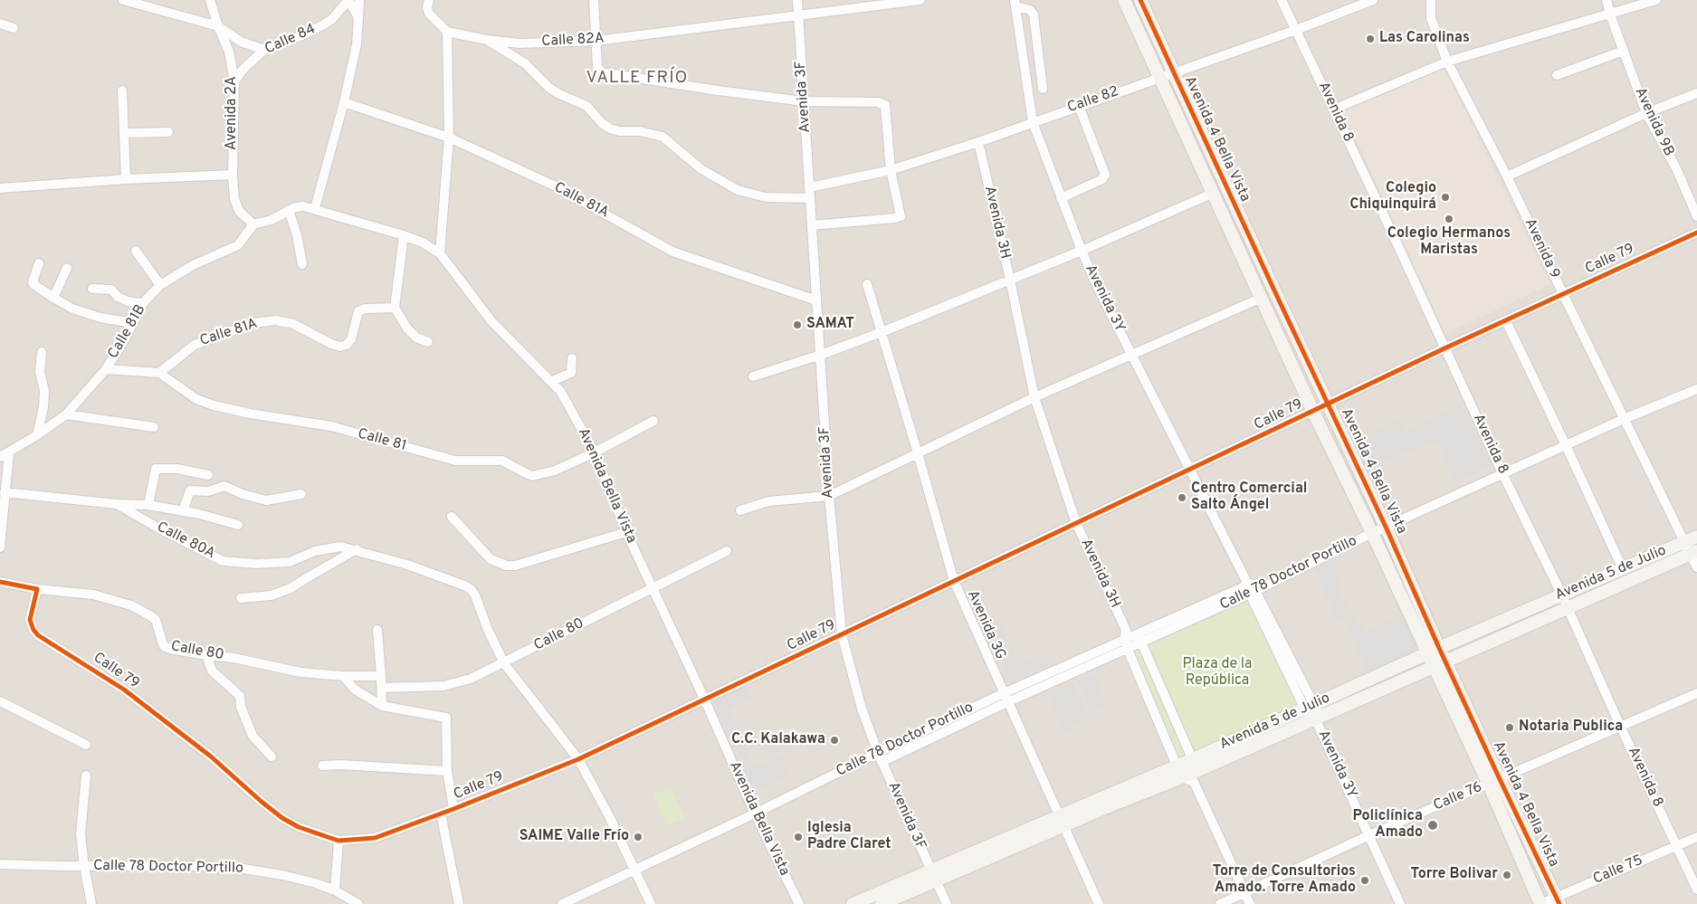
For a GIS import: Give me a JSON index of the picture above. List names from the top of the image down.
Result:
{
  "streets": {
    "street": [
      "Calle 84",
      "Calle 82A",
      "Avenida 3F",
      "Calle 82",
      "Avenida 8",
      "Avenida 2A",
      "Avenida 9B",
      "Avenida 4 Bella Vista",
      "Calle 81A",
      "Avenida 3H",
      "Avenida 9",
      "Calle 79",
      "Avenida 3Y",
      "Calle 81B",
      "Calle 81",
      "Avenida Bella Vista",
      "Calle 80A",
      "Calle 78 Doctor Portillo",
      "Avenida 5 de Julio",
      "Avenida 3G",
      "Calle 80",
      "Calle 76",
      "Calle 75"
    ]
  },
  "crossings": [
    ["Calle 84", "Avenida 2A"],
    ["Calle 82A", "Avenida 3F"],
    ["Avenida 3F", "Calle 82"],
    ["Avenida 3F", "Calle 81A"],
    ["Avenida 3F", "Calle 79"],
    ["Avenida 3F", "Calle 78 Doctor Portillo"],
    ["Avenida 3F", "Avenida 5 de Julio"],
    ["Calle 82", "Avenida 8"],
    ["Calle 82", "Avenida 4 Bella Vista"],
    ["Calle 82", "Avenida 3H"],
    ["Calle 82", "Avenida 3Y"],
    ["Avenida 8", "Calle 79"],
    ["Avenida 8", "Calle 78 Doctor Portillo"],
    ["Avenida 8", "Avenida 5 de Julio"],
    ["Avenida 8", "Calle 76"],
    ["Avenida 8", "Calle 75"],
    ["Avenida 2A", "Calle 81B"],
    ["Avenida 2A", "Avenida Bella Vista"],
    ["Avenida 4 Bella Vista", "Calle 79"],
    ["Avenida 4 Bella Vista", "Calle 78 Doctor Portillo"],
    ["Avenida 4 Bella Vista", "Avenida 5 de Julio"],
    ["Avenida 4 Bella Vista", "Calle 76"],
    ["Avenida 4 Bella Vista", "Calle 75"],
    ["Calle 81A", "Calle 81"],
    ["Avenida 3H", "Calle 79"],
    ["Avenida 9", "Calle 79"],
    ["Avenida 9", "Calle 78 Doctor Portillo"],
    ["Avenida 9", "Avenida 5 de Julio"],
    ["Calle 79", "Avenida 3Y"],
    ["Calle 79", "Avenida Bella Vista"],
    ["Calle 79", "Calle 80A"],
    ["Calle 79", "Avenida 3G"],
    ["Calle 79", "Calle 80"],
    ["Avenida 3Y", "Calle 78 Doctor Portillo"],
    ["Avenida 3Y", "Avenida 5 de Julio"],
    ["Avenida 3Y", "Calle 76"],
    ["Calle 81B", "Avenida Bella Vista"],
    ["Calle 81", "Avenida Bella Vista"],
    ["Avenida Bella Vista", "Calle 78 Doctor Portillo"],
    ["Avenida Bella Vista", "Calle 80"],
    ["Calle 80A", "Calle 78 Doctor Portillo"],
    ["Calle 80A", "Calle 80"],
    ["Calle 78 Doctor Portillo", "Avenida 3G"],
    ["Avenida 5 de Julio", "Avenida 3G"]
  ],
  "districts": ["VALLE FRÍO"],
  "parks": ["Plaza de la República"],
  "places": [
    "Las Carolinas",
    "Colegio Chiquinquirá",
    "Colegio Hermanos Maristas",
    "SAMAT",
    "Centro Comercial Salto Ángel",
    "Notaria Publica",
    "C.C. Kalakawa",
    "Policlínica Amado",
    "SAIME Valle Frío",
    "Iglesia Padre Claret",
    "Torre Bolivar",
    "Torre de Consultorios Amado. Torre Amado"
  ]
}
